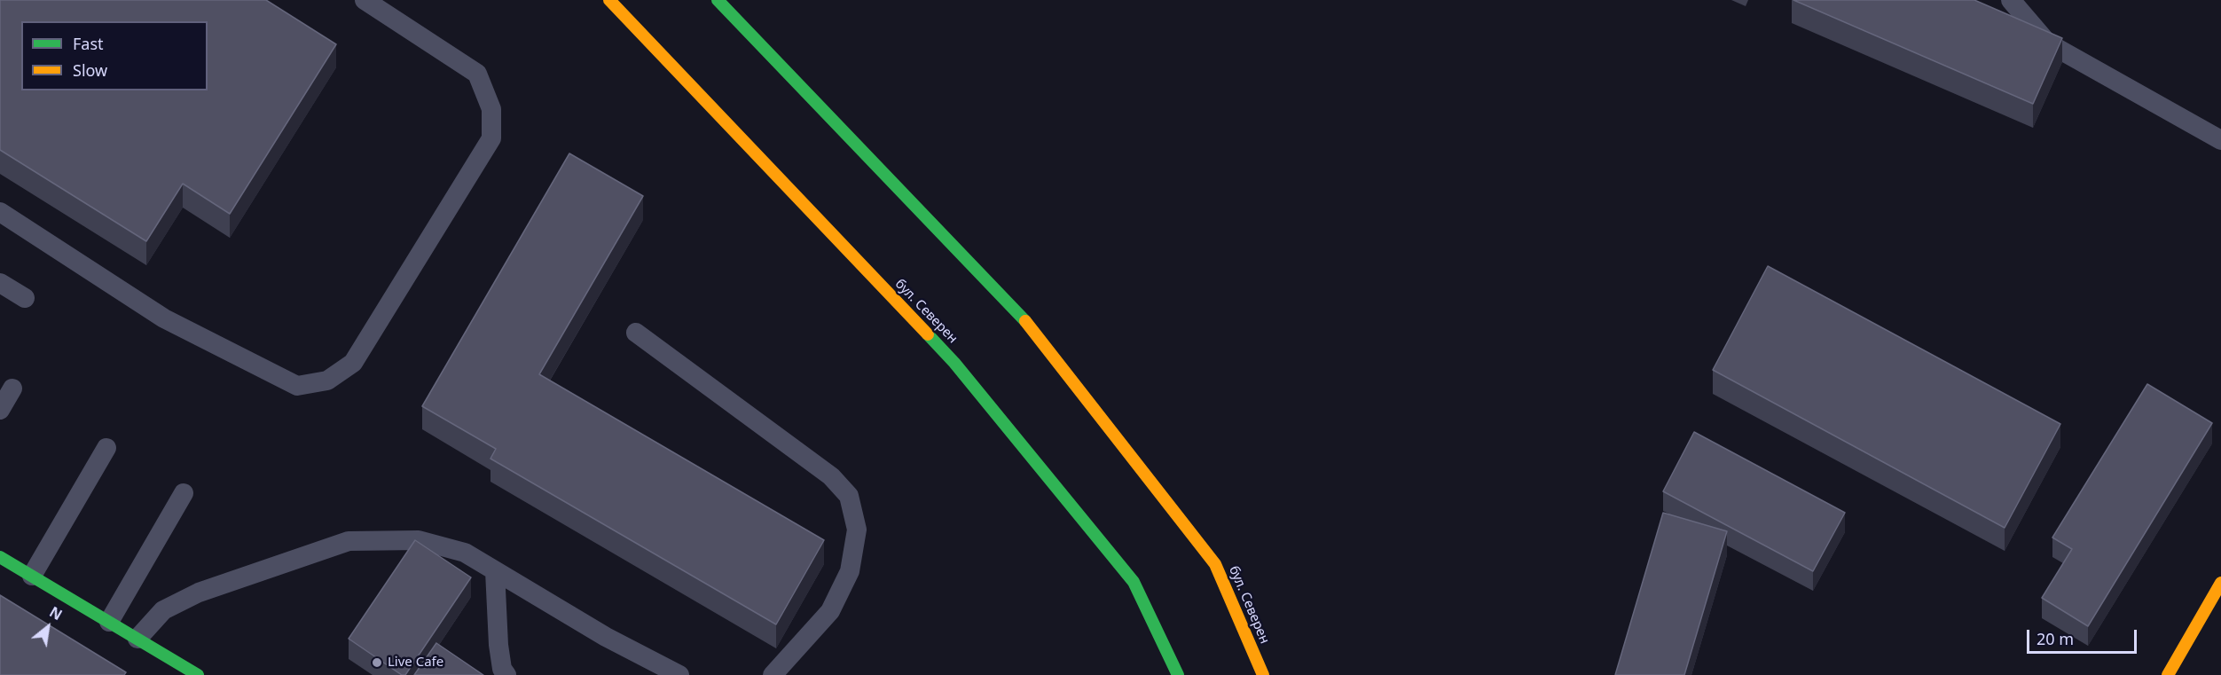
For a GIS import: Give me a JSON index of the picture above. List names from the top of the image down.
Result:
{
  "streets": {
    "main road": ["бул. Северен"]
  },
  "places": ["Live Cafe"],
  "legend": ["Fast", "Slow"],
  "scale_bar": "20 m",
  "north": "top right"
}
